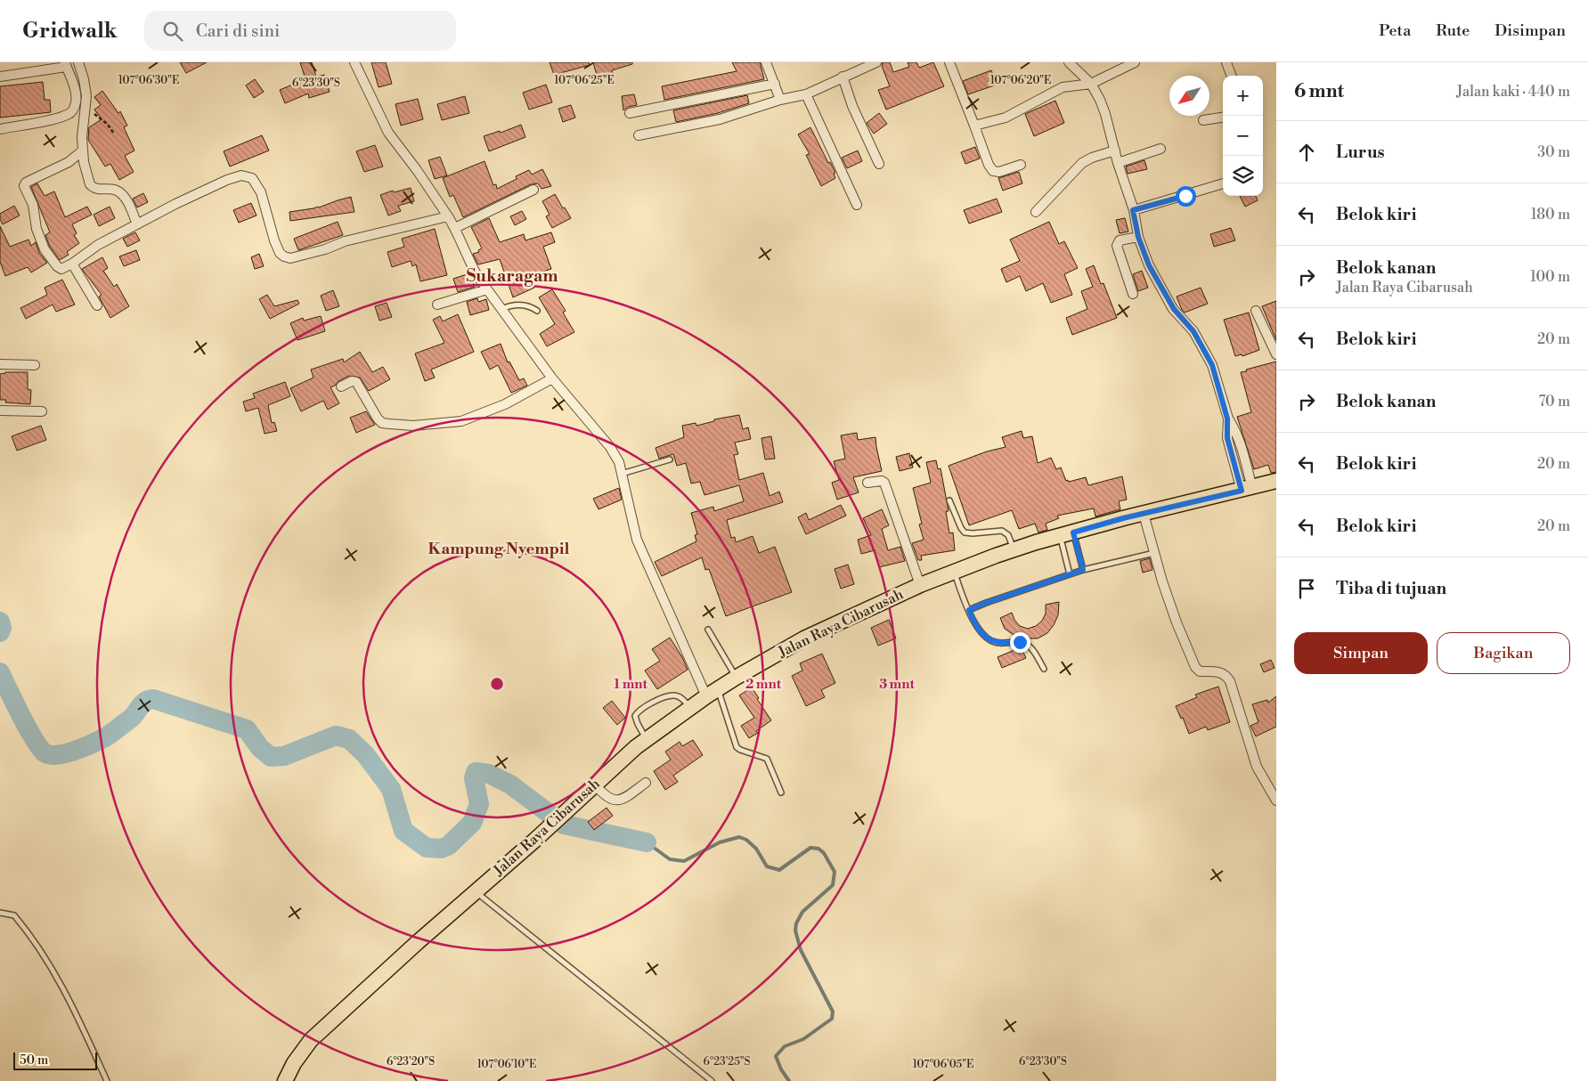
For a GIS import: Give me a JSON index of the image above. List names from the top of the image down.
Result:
{
  "streets": {
    "main road": ["Jalan Raya Cibarusah"]
  },
  "districts": ["Sukaragam", "Kampung Nyempil"],
  "scale_bar": "50 m",
  "north": "bottom left",
  "page": {
    "header": "Gridwalk",
    "search": "Cari di sini",
    "nav": ["Peta", "Rute", "Disimpan"],
    "heading": ["6 mnt", "Jalan kaki · 440 m"],
    "map_buttons": ["+", "−"],
    "list": [
      ["Lurus", "30 m"],
      ["Belok kiri", "180 m"],
      ["Belok kanan", "Jalan Raya Cibarusah", "100 m"],
      ["Belok kiri", "20 m"],
      ["Belok kanan", "70 m"],
      ["Belok kiri", "20 m"],
      ["Belok kiri", "20 m"],
      "Tiba di tujuan"
    ],
    "buttons": ["Simpan", "Bagikan"],
    "scale": "50 m"
  },
  "coordinates": [
    "107°06'30\"E",
    "107°06'25\"E",
    "107°06'20\"E",
    "6°23'30\"S",
    "6°23'20\"S",
    "6°23'25\"S",
    "107°06'10\"E",
    "107°06'05\"E"
  ],
  "rings": ["1 mnt", "2 mnt", "3 mnt"]
}
